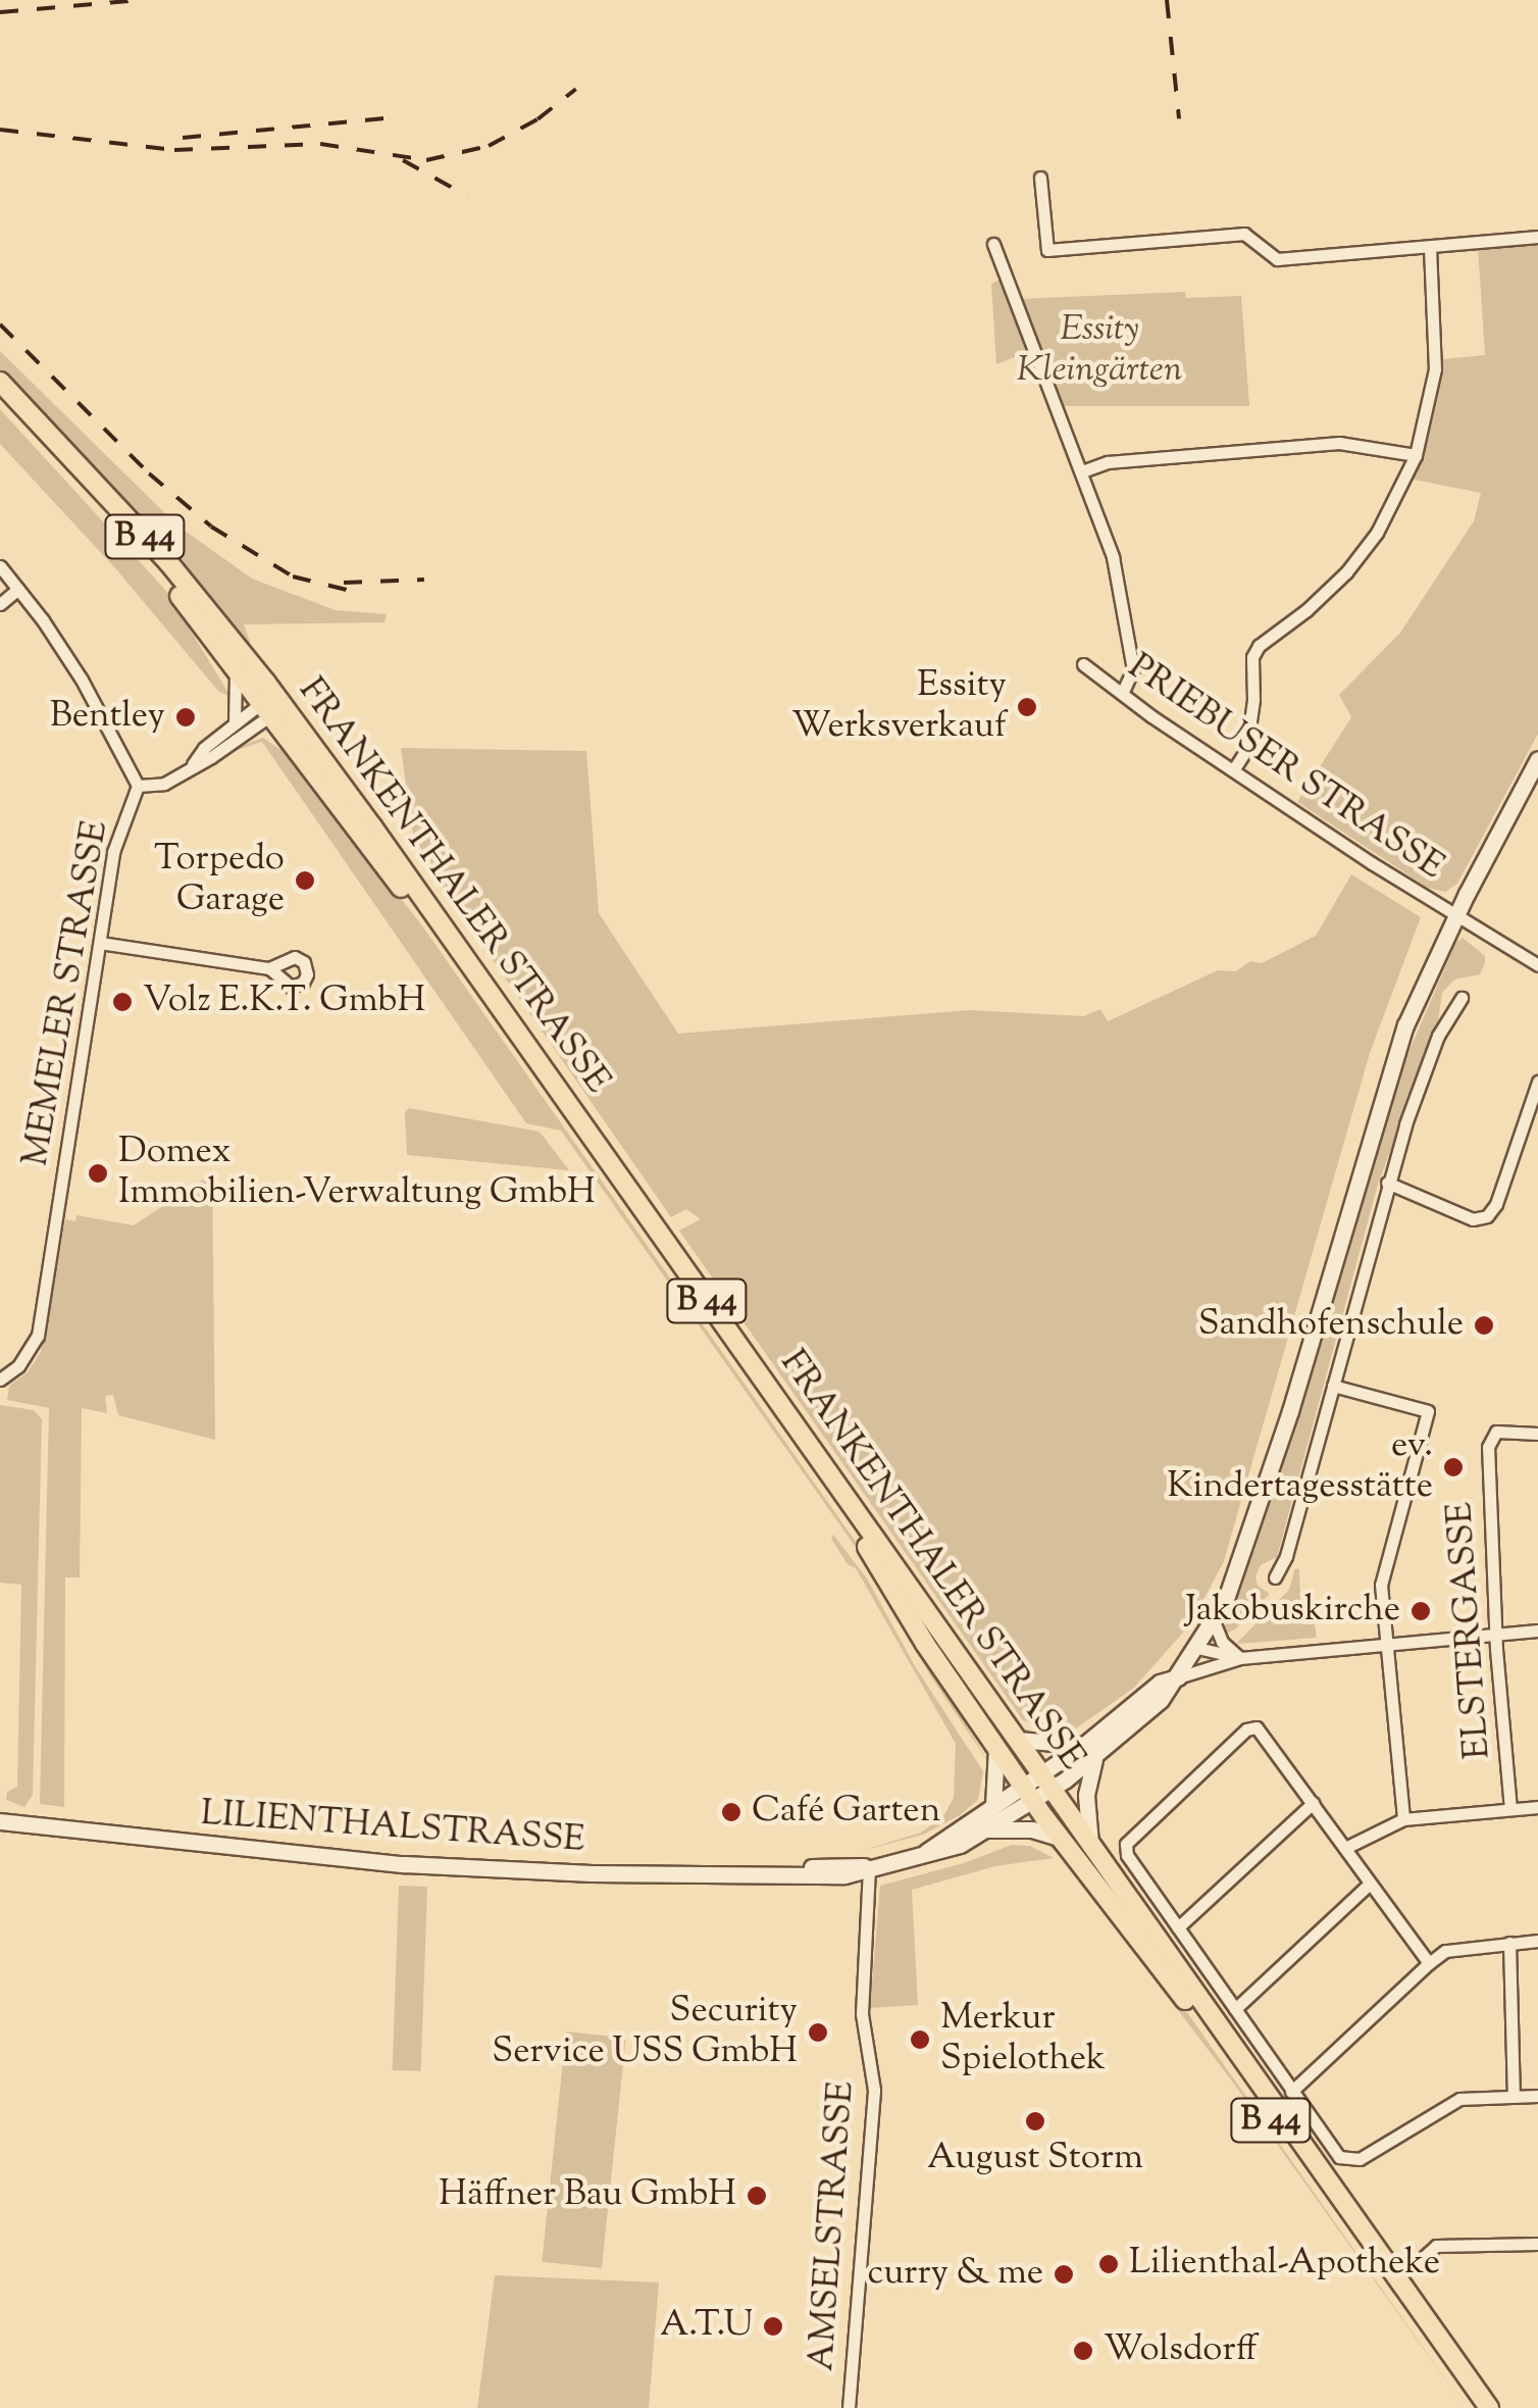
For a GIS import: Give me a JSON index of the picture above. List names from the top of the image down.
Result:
{
  "streets": {
    "main road": ["B 44", "FRANKENTHALER STRASSE", "LILIENTHALSTRASSE"],
    "street": [
      "PRIEBUSER STRASSE",
      "MEMELER STRASSE",
      "ELSTERGASSE",
      "AMSELSTRASSE"
    ]
  },
  "crossings": [
    ["FRANKENTHALER STRASSE", "LILIENTHALSTRASSE"],
    ["LILIENTHALSTRASSE", "AMSELSTRASSE"]
  ],
  "parks": ["Essity Kleingärten"],
  "places": [
    "Essity Werksverkauf",
    "Bentley",
    "Torpedo Garage",
    "Volz E.K.T. GmbH",
    "Domex Immobilien-Verwaltung GmbH",
    "Sandhofenschule",
    "ev. Kindertagesstätte",
    "Jakobuskirche",
    "Café Garten",
    "Security Service USS GmbH",
    "Merkur Spielothek",
    "August Storm",
    "Häffner Bau GmbH",
    "Lilienthal-Apotheke",
    "curry & me",
    "A.T.U",
    "Wolsdorff"
  ]
}
